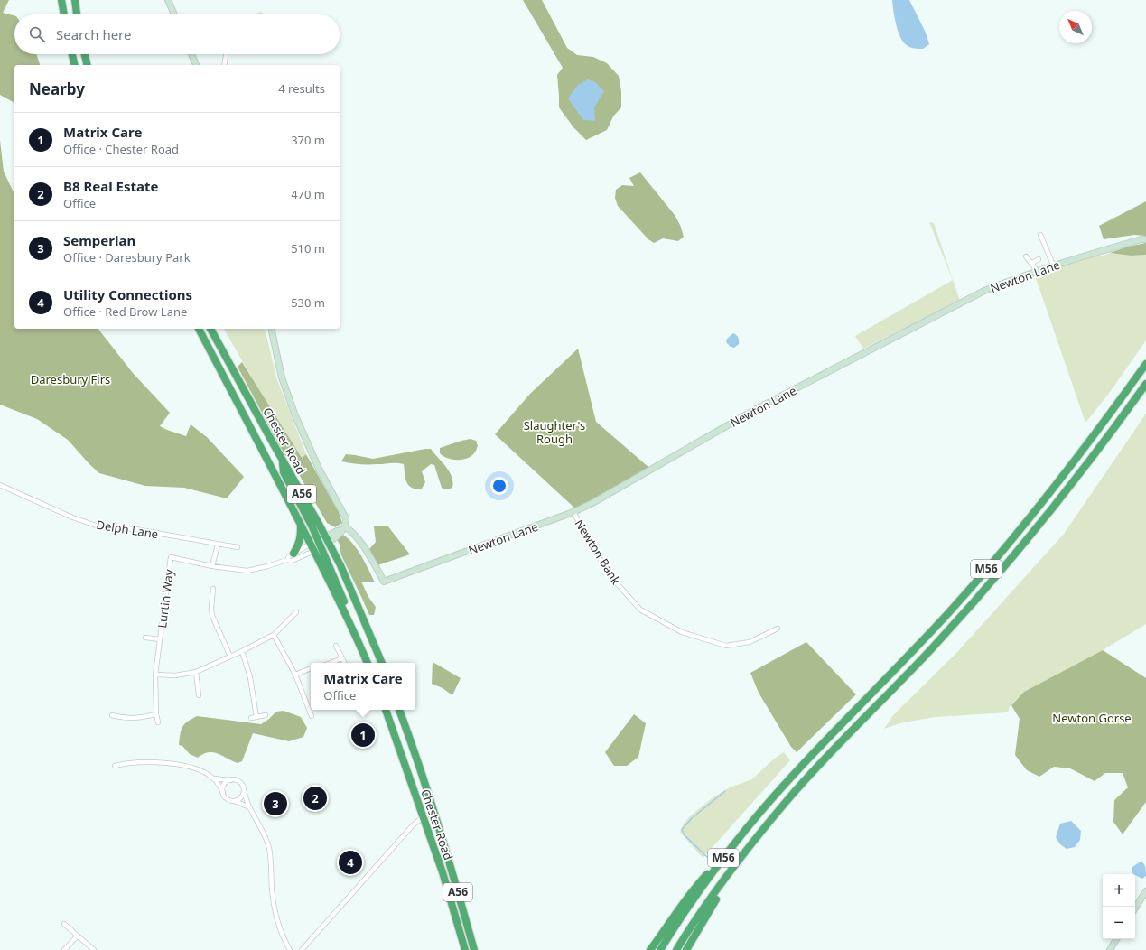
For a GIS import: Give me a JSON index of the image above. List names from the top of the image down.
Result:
{
  "streets": {
    "highway": ["Chester Road", "A56", "M56"],
    "street": [
      "Newton Lane",
      "Delph Lane",
      "Newton Bank",
      "Lurtin Way"
    ]
  },
  "crossings": [
    ["Newton Lane", "Chester Road"],
    ["Newton Lane", "Newton Bank"]
  ],
  "parks": ["Daresbury Firs", "Slaughter's Rough", "Newton Gorse"],
  "north": "top left",
  "page": {
    "search": "Search here",
    "heading": ["Nearby", "4 results"],
    "list": [
      {
        "mark": "1",
        "name": "Matrix Care",
        "note": "Office · Chester Road",
        "value": "370 m"
      },
      {
        "mark": "2",
        "name": "B8 Real Estate",
        "note": "Office",
        "value": "470 m"
      },
      {
        "mark": "3",
        "name": "Semperian",
        "note": "Office · Daresbury Park",
        "value": "510 m"
      },
      {
        "mark": "4",
        "name": "Utility Connections",
        "note": "Office · Red Brow Lane",
        "value": "530 m"
      }
    ],
    "popup": ["Matrix Care", "Office"],
    "pins": [
      "1",
      "2",
      "3",
      "4"
    ],
    "map_buttons": ["+", "−"]
  }
}
